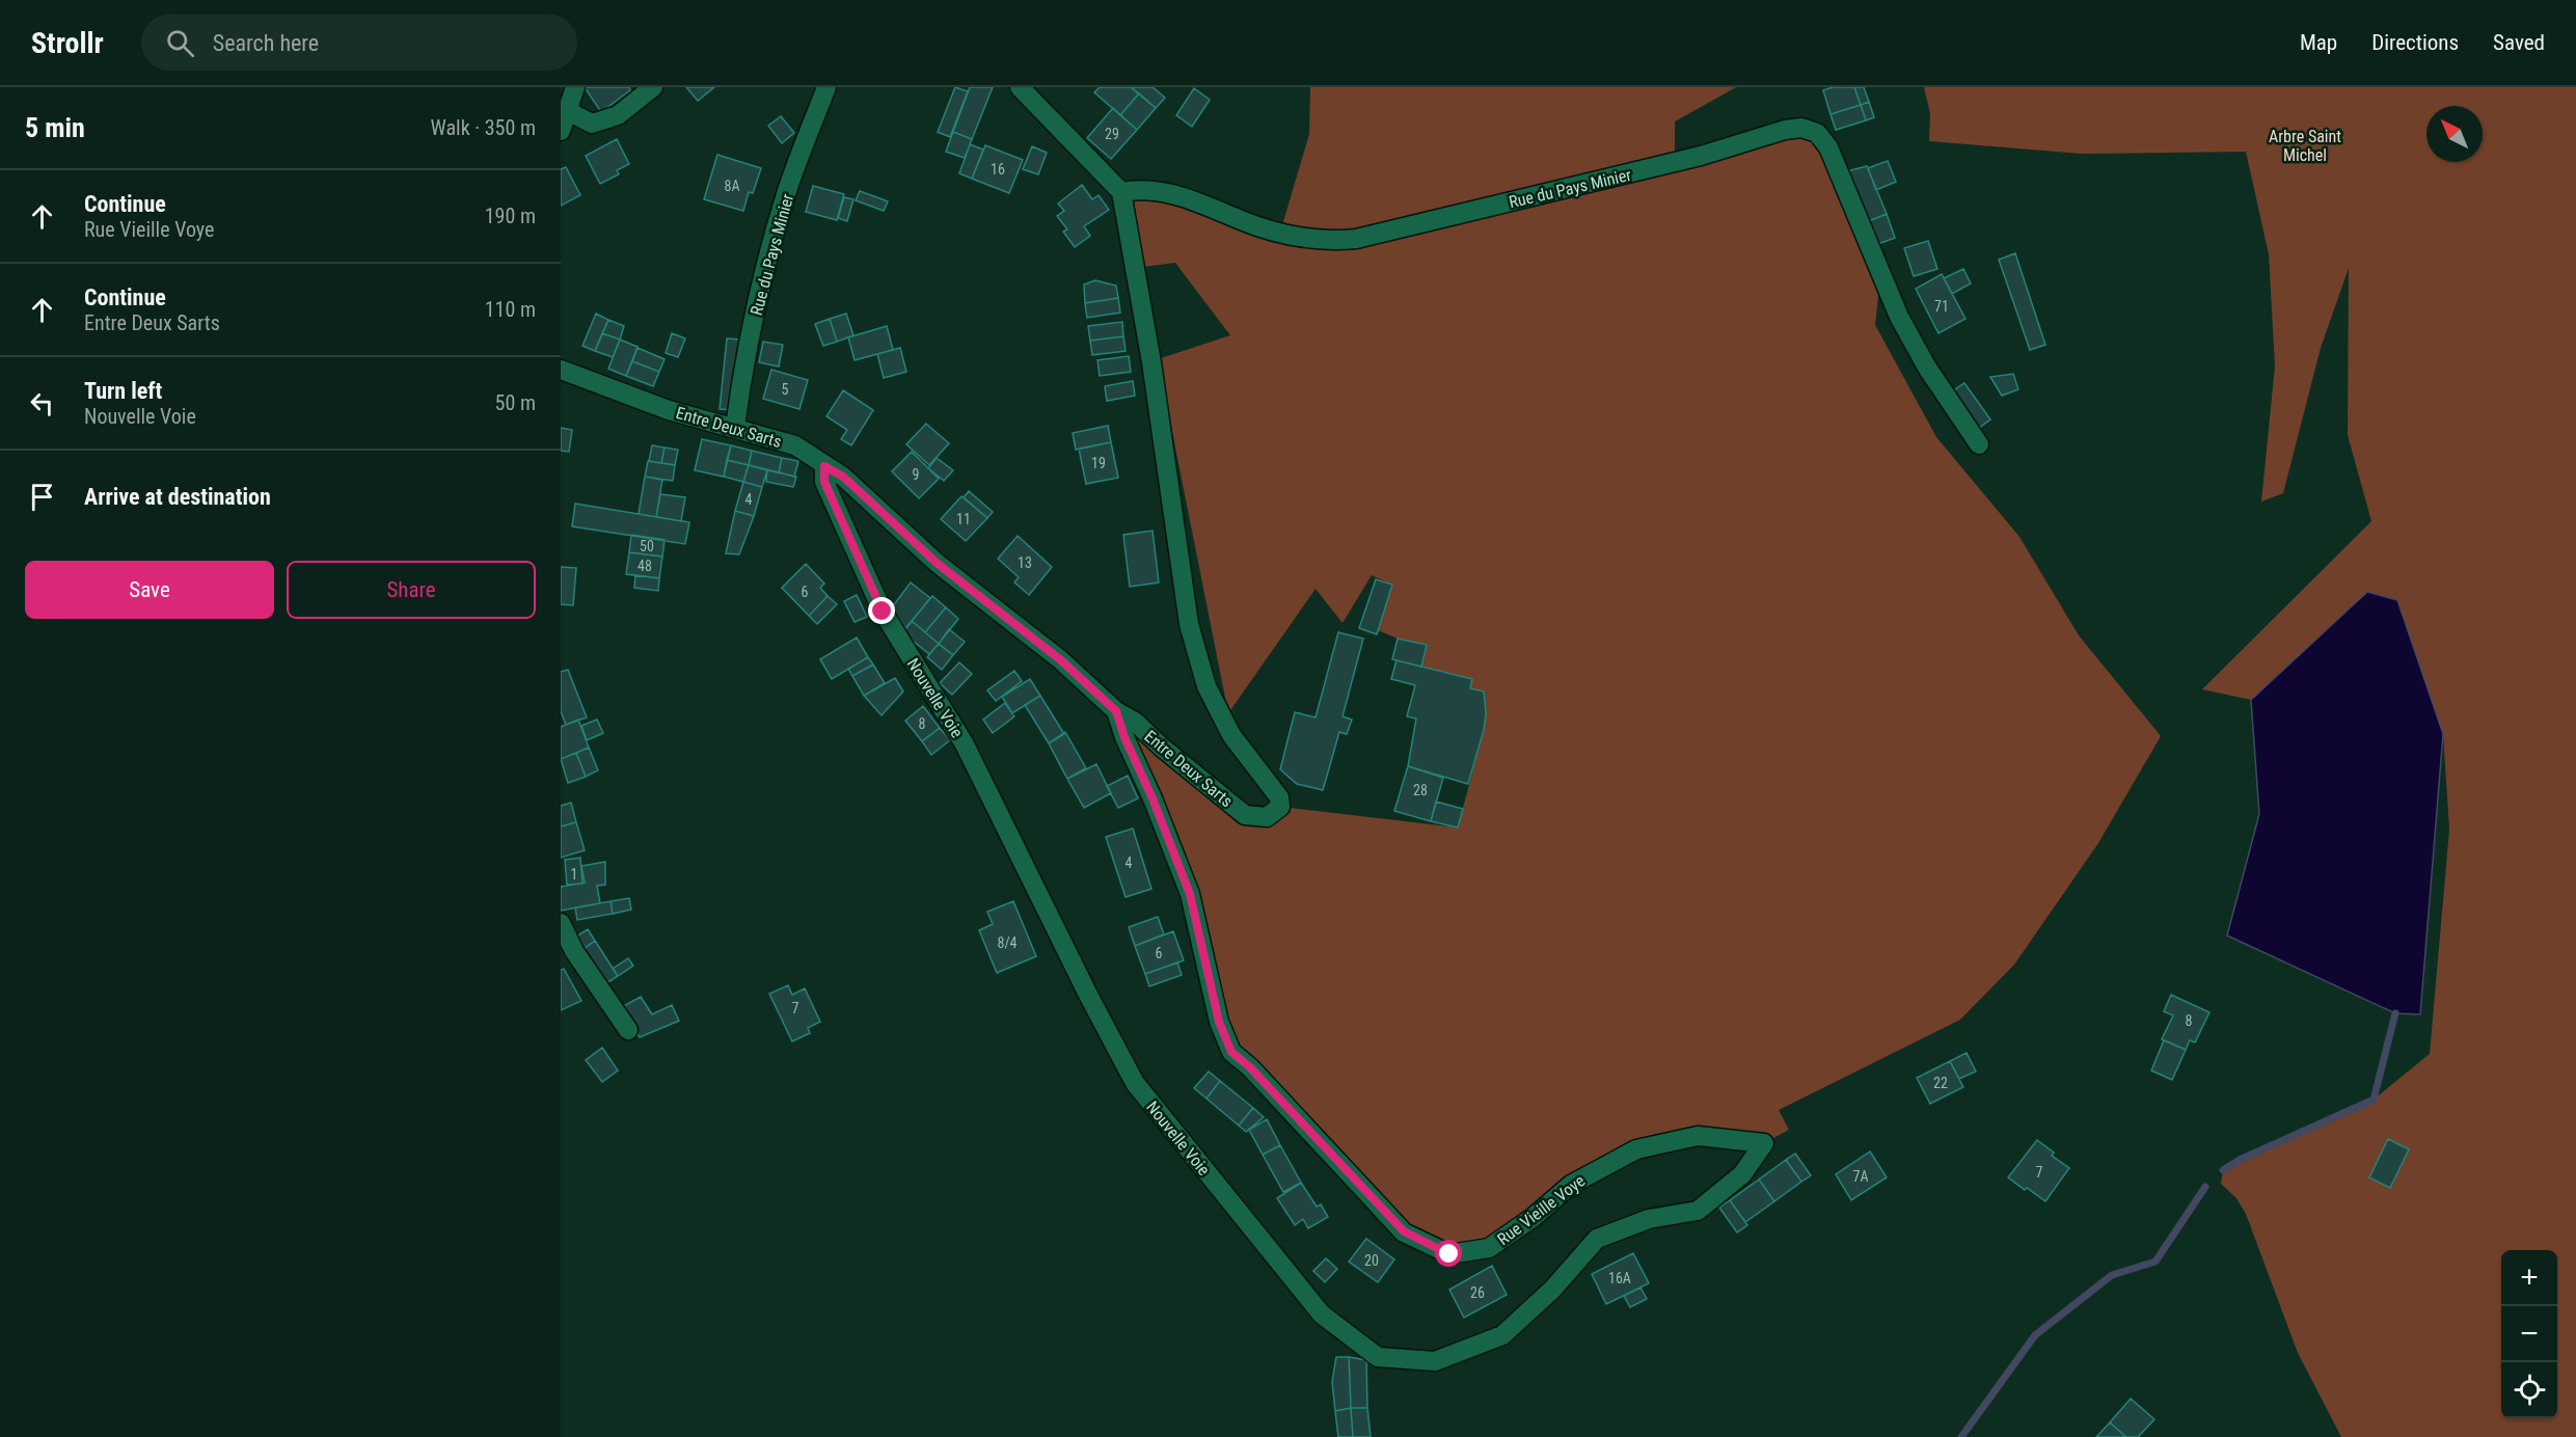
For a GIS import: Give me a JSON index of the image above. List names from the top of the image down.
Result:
{
  "streets": {
    "street": [
      "Rue du Pays Minier",
      "Entre Deux Sarts",
      "Nouvelle Voie",
      "Rue Vieille Voye"
    ]
  },
  "crossings": [
    ["Rue du Pays Minier", "Entre Deux Sarts"],
    ["Entre Deux Sarts", "Nouvelle Voie"],
    ["Entre Deux Sarts", "Rue Vieille Voye"],
    ["Nouvelle Voie", "Rue Vieille Voye"]
  ],
  "parks": ["Arbre Saint Michel"],
  "house_numbers": [
    "29",
    "16",
    "8A",
    "71",
    "5",
    "19",
    "9",
    "4",
    "11",
    "50",
    "13",
    "48",
    "6",
    "8",
    "28",
    "4",
    "1",
    "8/4",
    "6",
    "7",
    "8",
    "22",
    "7",
    "7A",
    "20",
    "16A",
    "26"
  ],
  "north": "top left",
  "page": {
    "header": "Strollr",
    "search": "Search here",
    "nav": ["Map", "Directions", "Saved"],
    "heading": ["5 min", "Walk · 350 m"],
    "list": [
      ["Continue", "Rue Vieille Voye", "190 m"],
      ["Continue", "Entre Deux Sarts", "110 m"],
      ["Turn left", "Nouvelle Voie", "50 m"],
      "Arrive at destination"
    ],
    "buttons": ["Save", "Share"],
    "map_buttons": ["+", "−"]
  }
}
